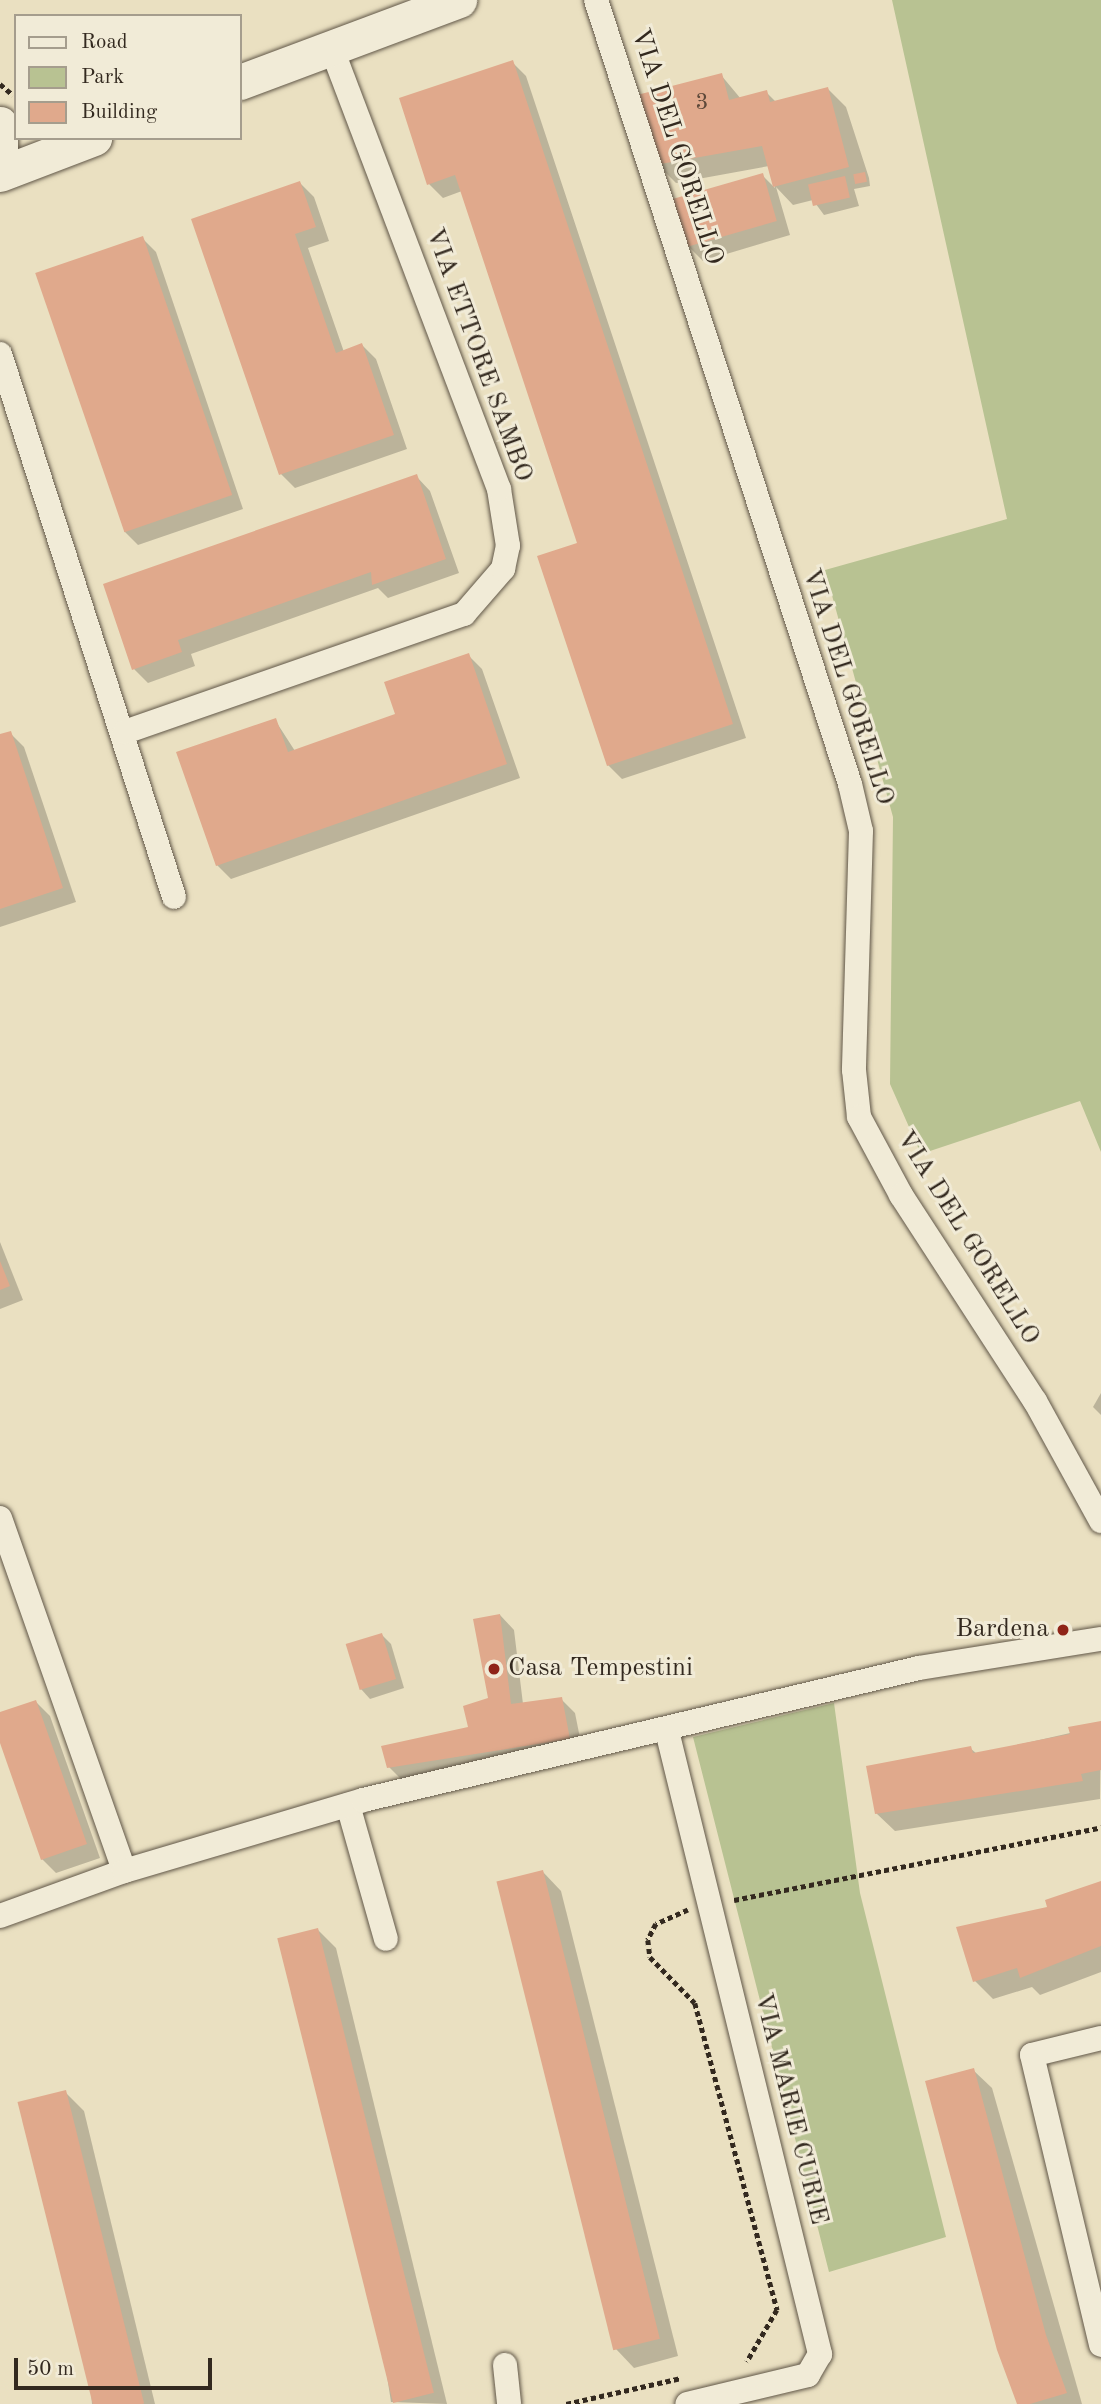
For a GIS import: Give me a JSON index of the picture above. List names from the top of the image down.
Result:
{
  "streets": {
    "street": ["VIA DEL GORELLO", "VIA ETTORE SAMBO", "VIA MARIE CURIE"]
  },
  "places": ["Bardena", "Casa Tempestini"],
  "house_numbers": ["3"],
  "legend": ["Road", "Park", "Building"],
  "scale_bar": "50 m"
}
